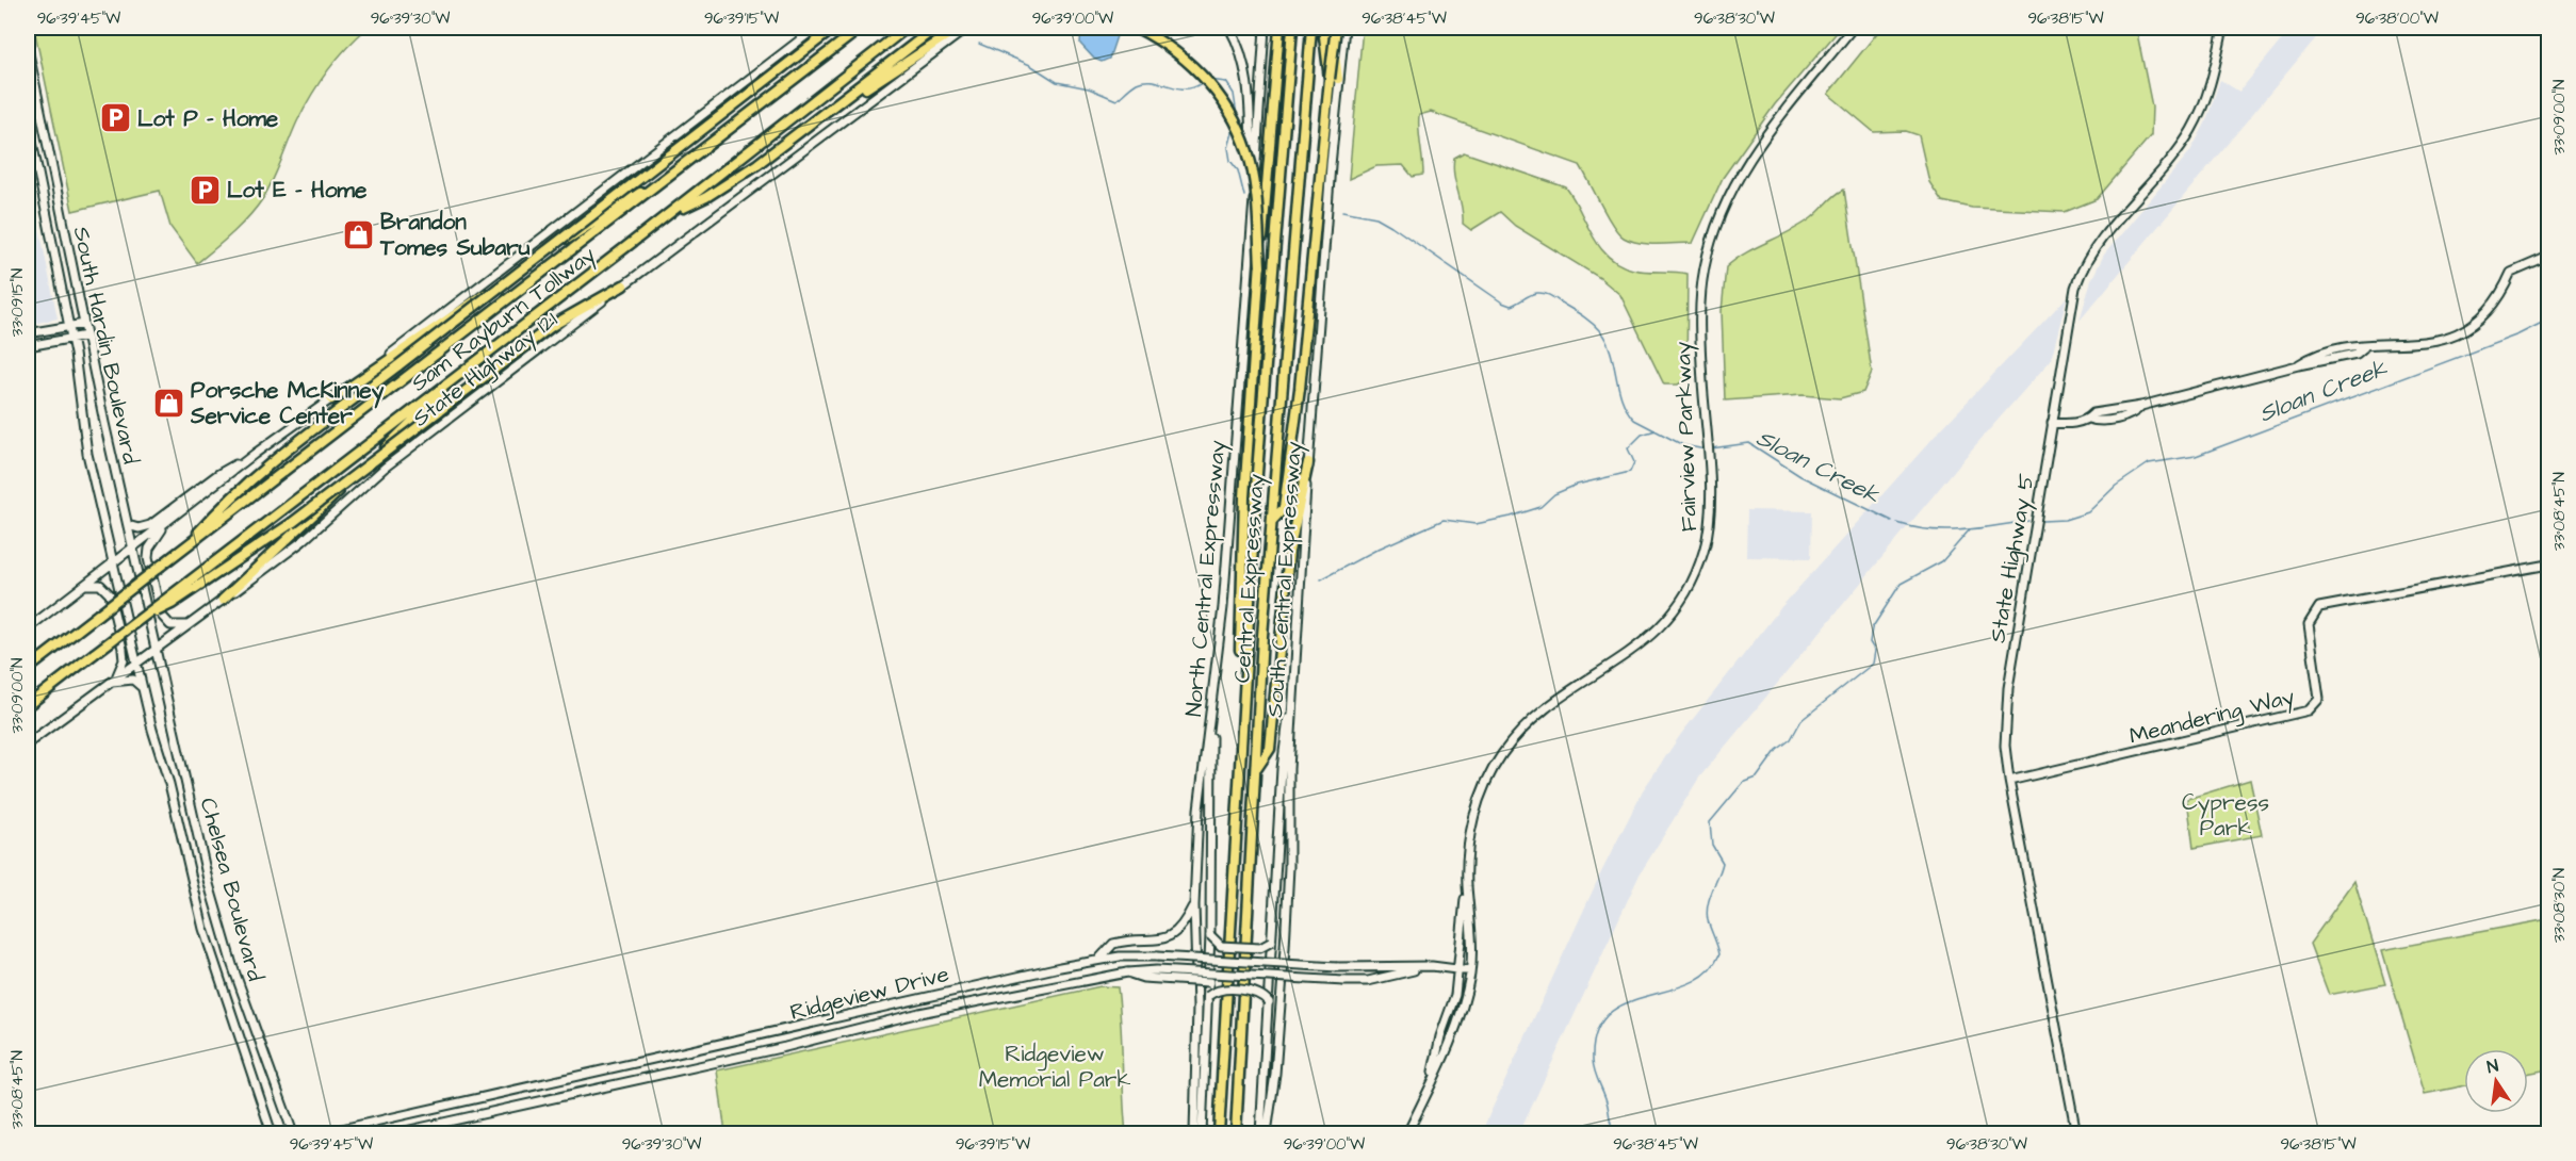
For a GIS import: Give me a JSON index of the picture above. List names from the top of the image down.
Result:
{
  "streets": {
    "highway": ["Sam Rayburn Tollway", "Central Expressway"],
    "main road": [
      "South Hardin Boulevard",
      "State Highway 121",
      "Fairview Parkway",
      "State Highway 5",
      "North Central Expressway",
      "South Central Expressway",
      "Meandering Way",
      "Chelsea Boulevard",
      "Ridgeview Drive"
    ]
  },
  "crossings": [
    ["South Hardin Boulevard", "State Highway 121"],
    ["South Hardin Boulevard", "Chelsea Boulevard"],
    ["State Highway 121", "Chelsea Boulevard"],
    ["Fairview Parkway", "Ridgeview Drive"],
    ["State Highway 5", "Meandering Way"]
  ],
  "water": ["Sloan Creek"],
  "parks": ["Cypress Park", "Ridgeview Memorial Park"],
  "places": {
    "parking": ["Lot P - Home", "Lot E - Home"],
    "shop": ["Brandon Tomes Subaru", "Porsche McKinney Service Center"]
  },
  "north": "top",
  "coordinates": [
    "96°39'45\"W",
    "96°39'30\"W",
    "96°39'15\"W",
    "96°39'00\"W",
    "96°38'45\"W",
    "96°38'30\"W",
    "96°38'15\"W",
    "96°38'00\"W",
    "33°09'00\"N",
    "33°09'15\"N",
    "33°08'45\"N",
    "33°08'30\"N"
  ]
}
